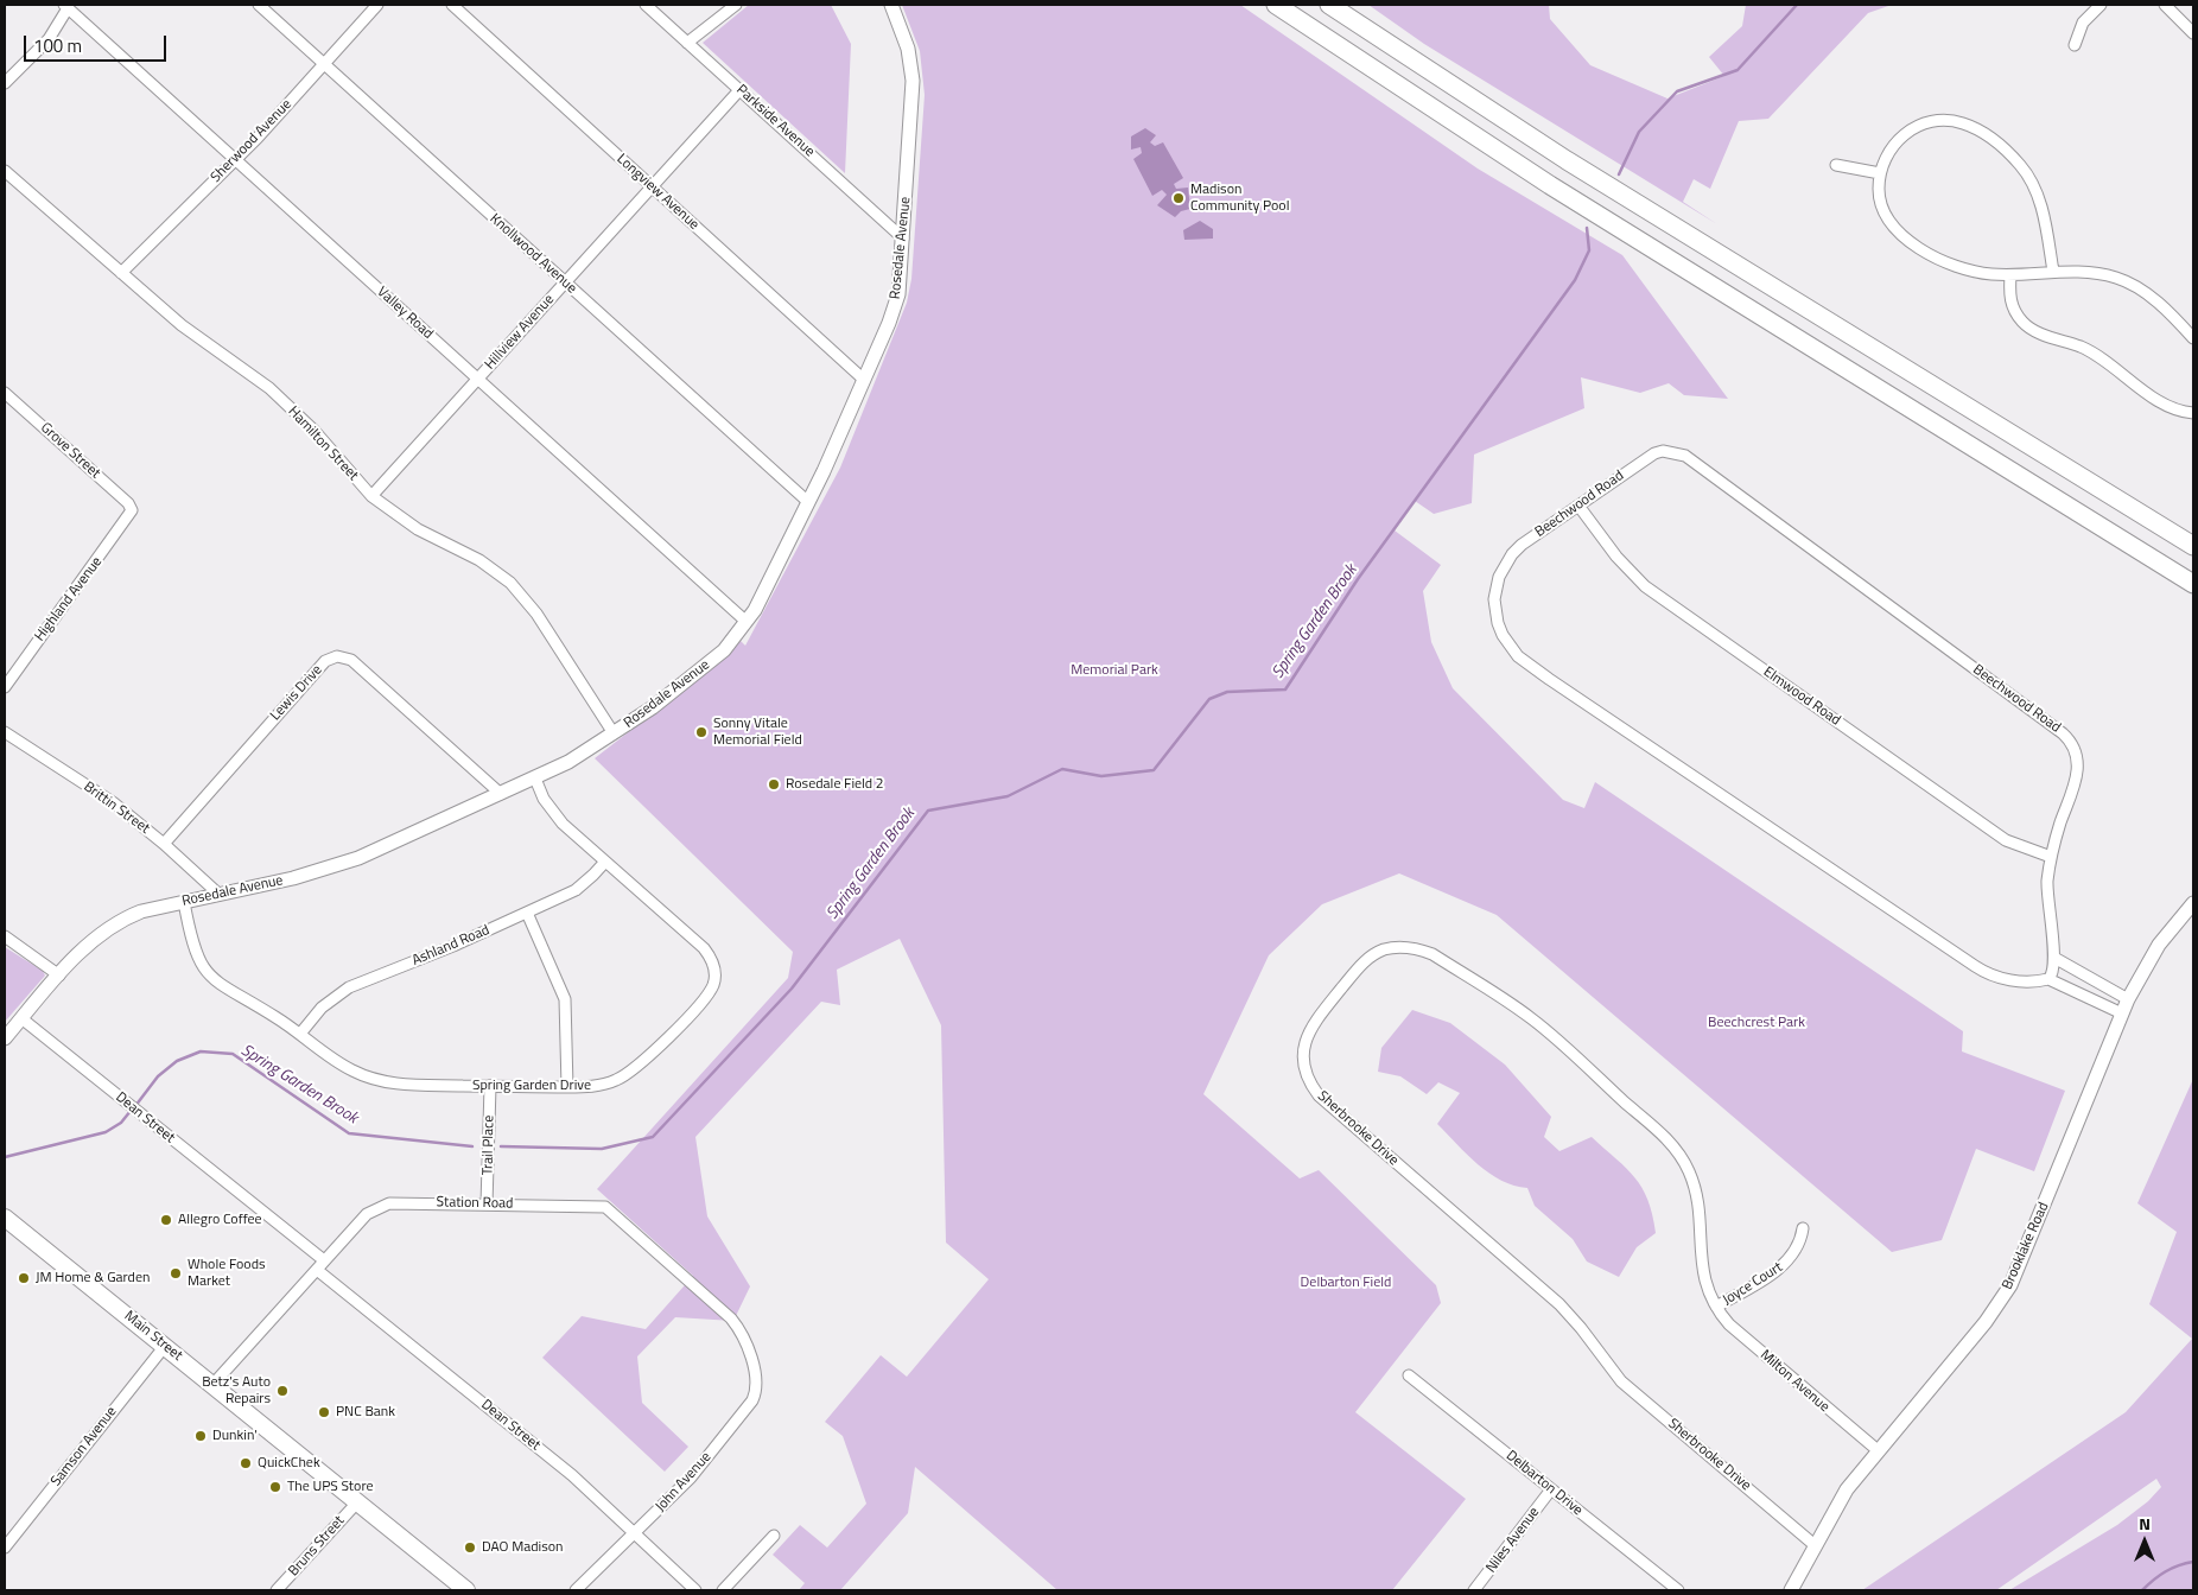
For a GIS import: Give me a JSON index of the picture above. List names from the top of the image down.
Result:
{
  "streets": {
    "main road": ["Main Street"],
    "street": [
      "Parkside Avenue",
      "Sherwood Avenue",
      "Longview Avenue",
      "Rosedale Avenue",
      "Knollwood Avenue",
      "Valley Road",
      "Hillview Avenue",
      "Hamilton Street",
      "Grove Street",
      "Beechwood Road",
      "Highland Avenue",
      "Lewis Drive",
      "Elmwood Road",
      "Brittin Street",
      "Ashland Road",
      "Spring Garden Drive",
      "Dean Street",
      "Sherbrooke Drive",
      "Trail Place",
      "Station Road",
      "Brooklake Road",
      "Joyce Court",
      "Milton Avenue",
      "Samson Avenue",
      "John Avenue",
      "Delbarton Drive",
      "Niles Avenue",
      "Bruns Street"
    ]
  },
  "crossings": [
    ["Parkside Avenue", "Rosedale Avenue"],
    ["Parkside Avenue", "Hillview Avenue"],
    ["Sherwood Avenue", "Knollwood Avenue"],
    ["Sherwood Avenue", "Valley Road"],
    ["Sherwood Avenue", "Hamilton Street"],
    ["Longview Avenue", "Rosedale Avenue"],
    ["Longview Avenue", "Hillview Avenue"],
    ["Rosedale Avenue", "Knollwood Avenue"],
    ["Rosedale Avenue", "Valley Road"],
    ["Rosedale Avenue", "Hamilton Street"],
    ["Rosedale Avenue", "Lewis Drive"],
    ["Rosedale Avenue", "Brittin Street"],
    ["Rosedale Avenue", "Spring Garden Drive"],
    ["Rosedale Avenue", "Dean Street"],
    ["Knollwood Avenue", "Hillview Avenue"],
    ["Valley Road", "Hillview Avenue"],
    ["Hillview Avenue", "Hamilton Street"],
    ["Grove Street", "Highland Avenue"],
    ["Beechwood Road", "Elmwood Road"],
    ["Beechwood Road", "Brooklake Road"],
    ["Lewis Drive", "Brittin Street"],
    ["Ashland Road", "Spring Garden Drive"],
    ["Spring Garden Drive", "Trail Place"],
    ["Dean Street", "Station Road"],
    ["Dean Street", "John Avenue"],
    ["Sherbrooke Drive", "Brooklake Road"],
    ["Sherbrooke Drive", "Joyce Court"],
    ["Sherbrooke Drive", "Milton Avenue"],
    ["Trail Place", "Station Road"],
    ["Station Road", "Main Street"],
    ["Station Road", "John Avenue"],
    ["Brooklake Road", "Milton Avenue"],
    ["Joyce Court", "Milton Avenue"],
    ["Main Street", "Samson Avenue"],
    ["Main Street", "Bruns Street"],
    ["Delbarton Drive", "Niles Avenue"]
  ],
  "water": ["Spring Garden Brook"],
  "parks": ["Memorial Park", "Beechcrest Park", "Delbarton Field"],
  "places": [
    "Madison Community Pool",
    "Sonny Vitale Memorial Field",
    "Rosedale Field 2",
    "Allegro Coffee",
    "Whole Foods Market",
    "JM Home & Garden",
    "Betz's Auto Repairs",
    "PNC Bank",
    "Dunkin'",
    "QuickChek",
    "The UPS Store",
    "DAO Madison"
  ],
  "scale_bar": "100 m",
  "north": "top"
}
